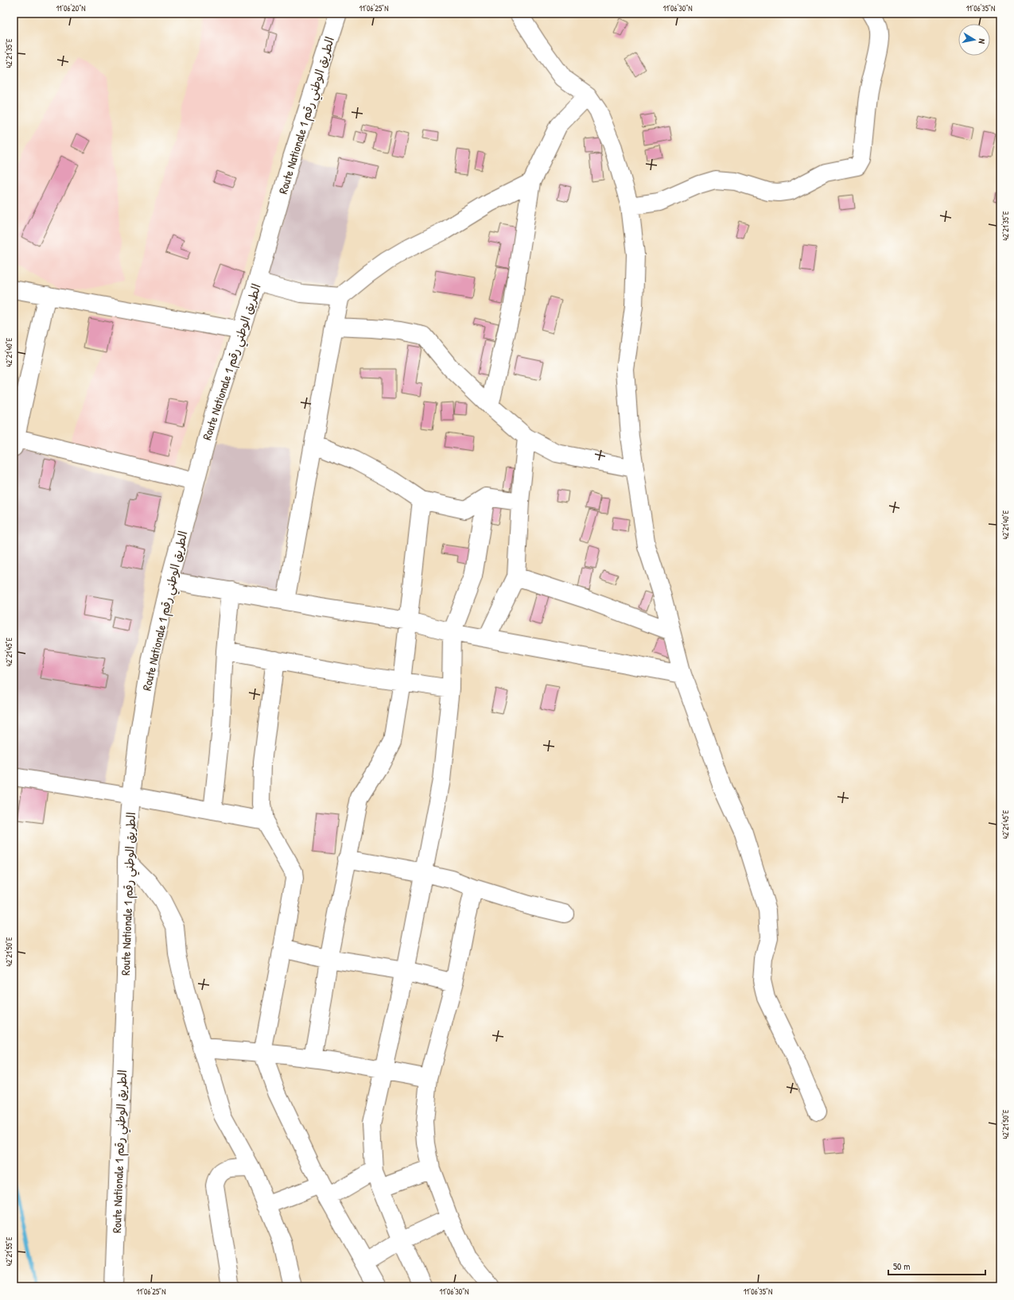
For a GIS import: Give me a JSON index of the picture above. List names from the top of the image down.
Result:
{
  "streets": {
    "main road": ["Route Nationale الطريق الوطني رقم 1"]
  },
  "scale_bar": "50 m",
  "north": "right",
  "coordinates": [
    "11°06'20\"N",
    "11°06'25\"N",
    "11°06'30\"N",
    "11°06'35\"N",
    "42°21'35\"E",
    "42°21'40\"E",
    "42°21'45\"E",
    "42°21'50\"E",
    "42°21'55\"E"
  ]
}
